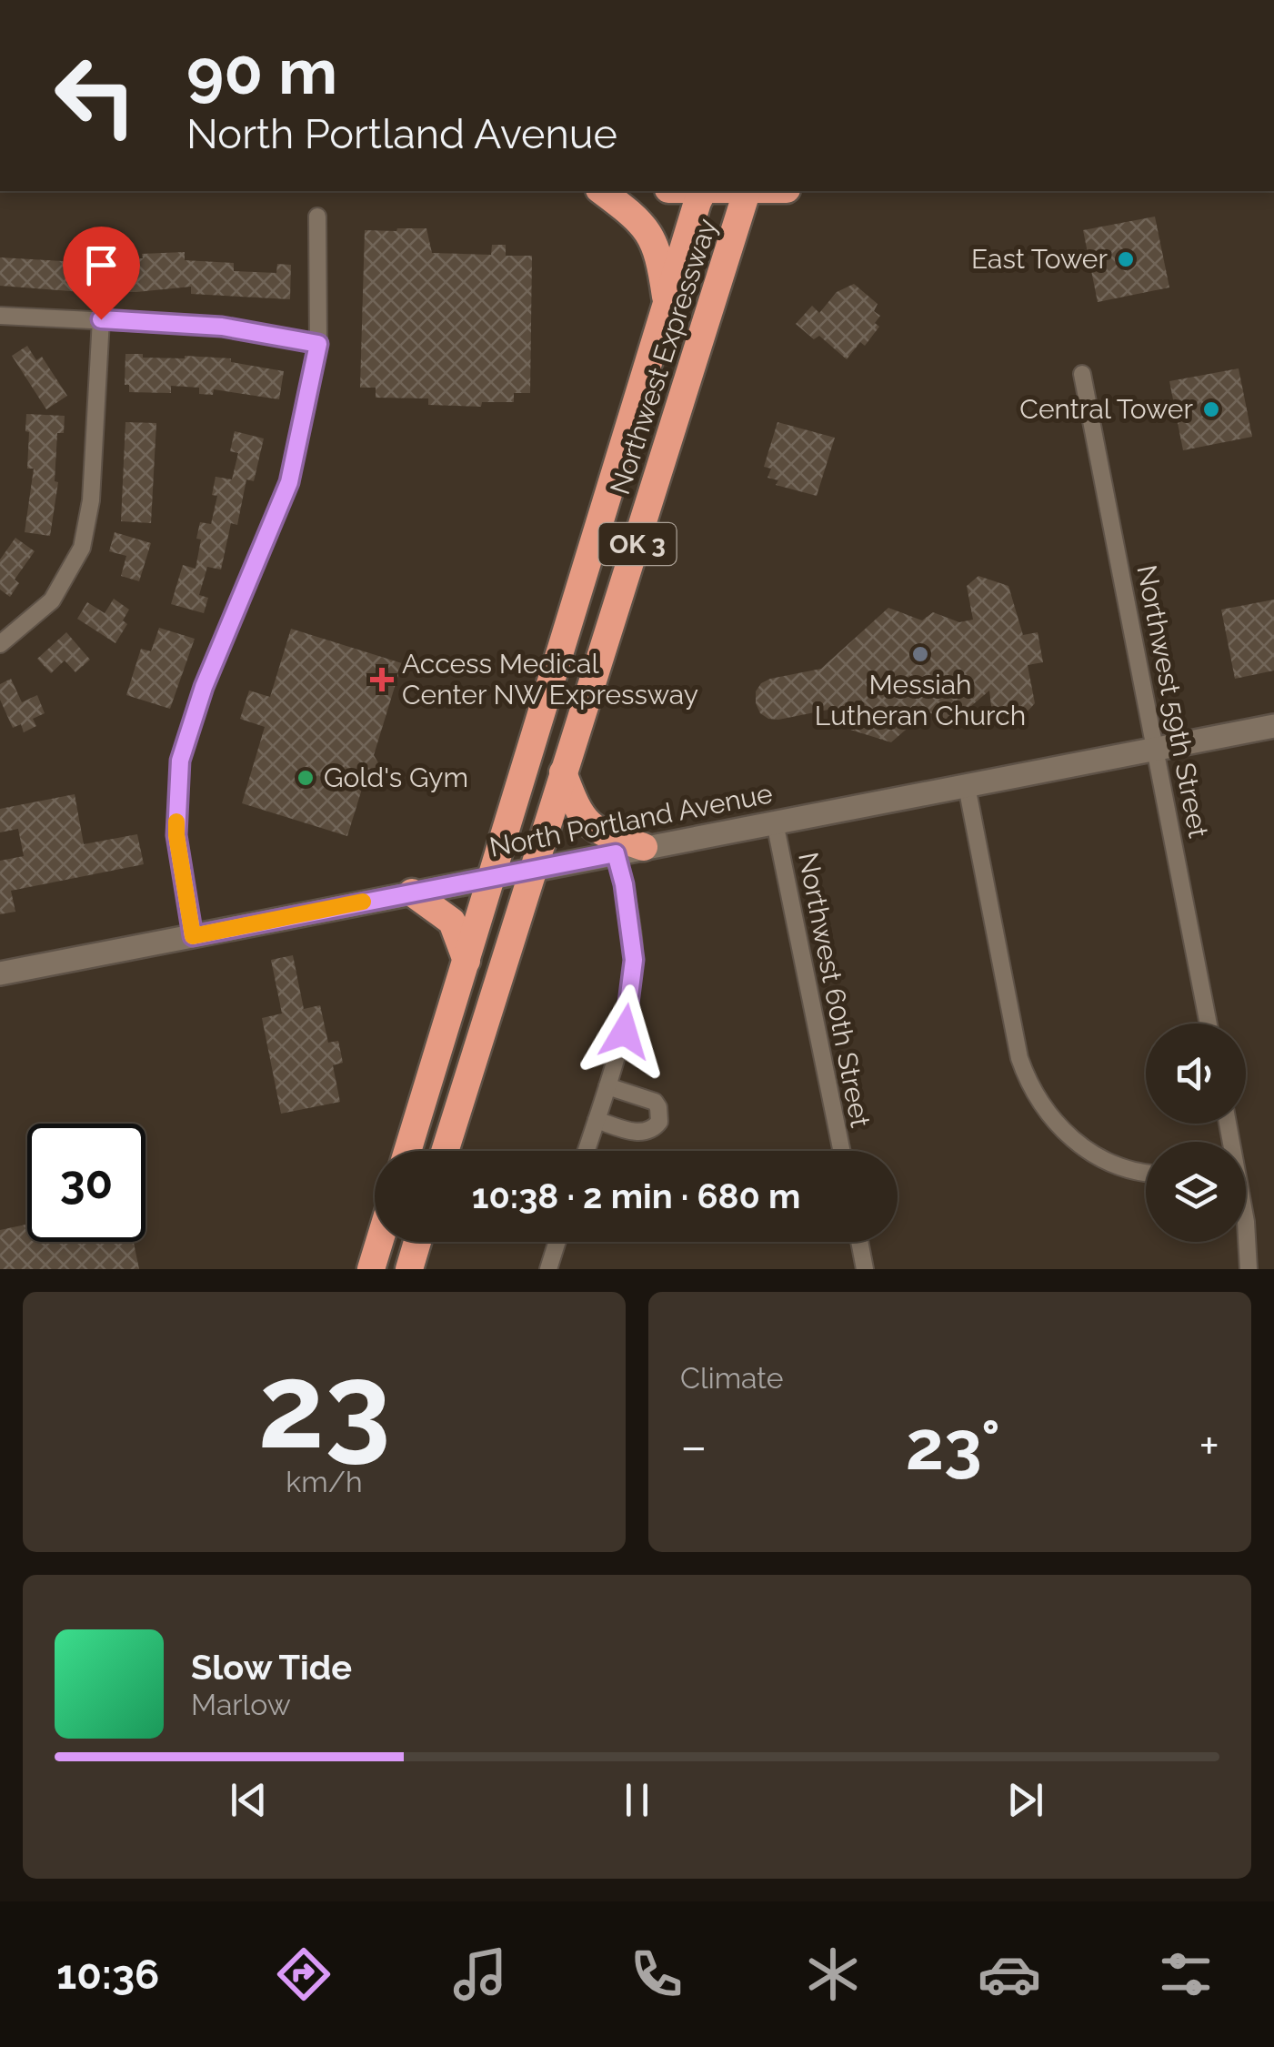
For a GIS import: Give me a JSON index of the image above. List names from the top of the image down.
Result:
{
  "streets": {
    "highway": ["Northwest Expressway", "OK 3"],
    "main road": ["North Portland Avenue"],
    "street": ["Northwest 59th Street", "Northwest 60th Street"]
  },
  "crossings": [
    ["Northwest Expressway", "North Portland Avenue"],
    ["Northwest 59th Street", "North Portland Avenue"],
    ["North Portland Avenue", "Northwest 60th Street"]
  ],
  "places": {
    "other": [
      "East Tower",
      "Central Tower",
      "Messiah Lutheran Church",
      "Gold's Gym"
    ],
    "health": ["Access Medical Center NW Expressway"]
  },
  "page": {
    "turn": ["90 m", "North Portland Avenue"],
    "limit": "30",
    "trip": "10:38 · 2 min · 680 m",
    "tile": [
      ["23", "km/h"],
      "Climate"
    ],
    "heat": ["−", "23°", "+"],
    "song": ["Slow Tide", "Marlow"],
    "tabs": "10:36"
  }
}
